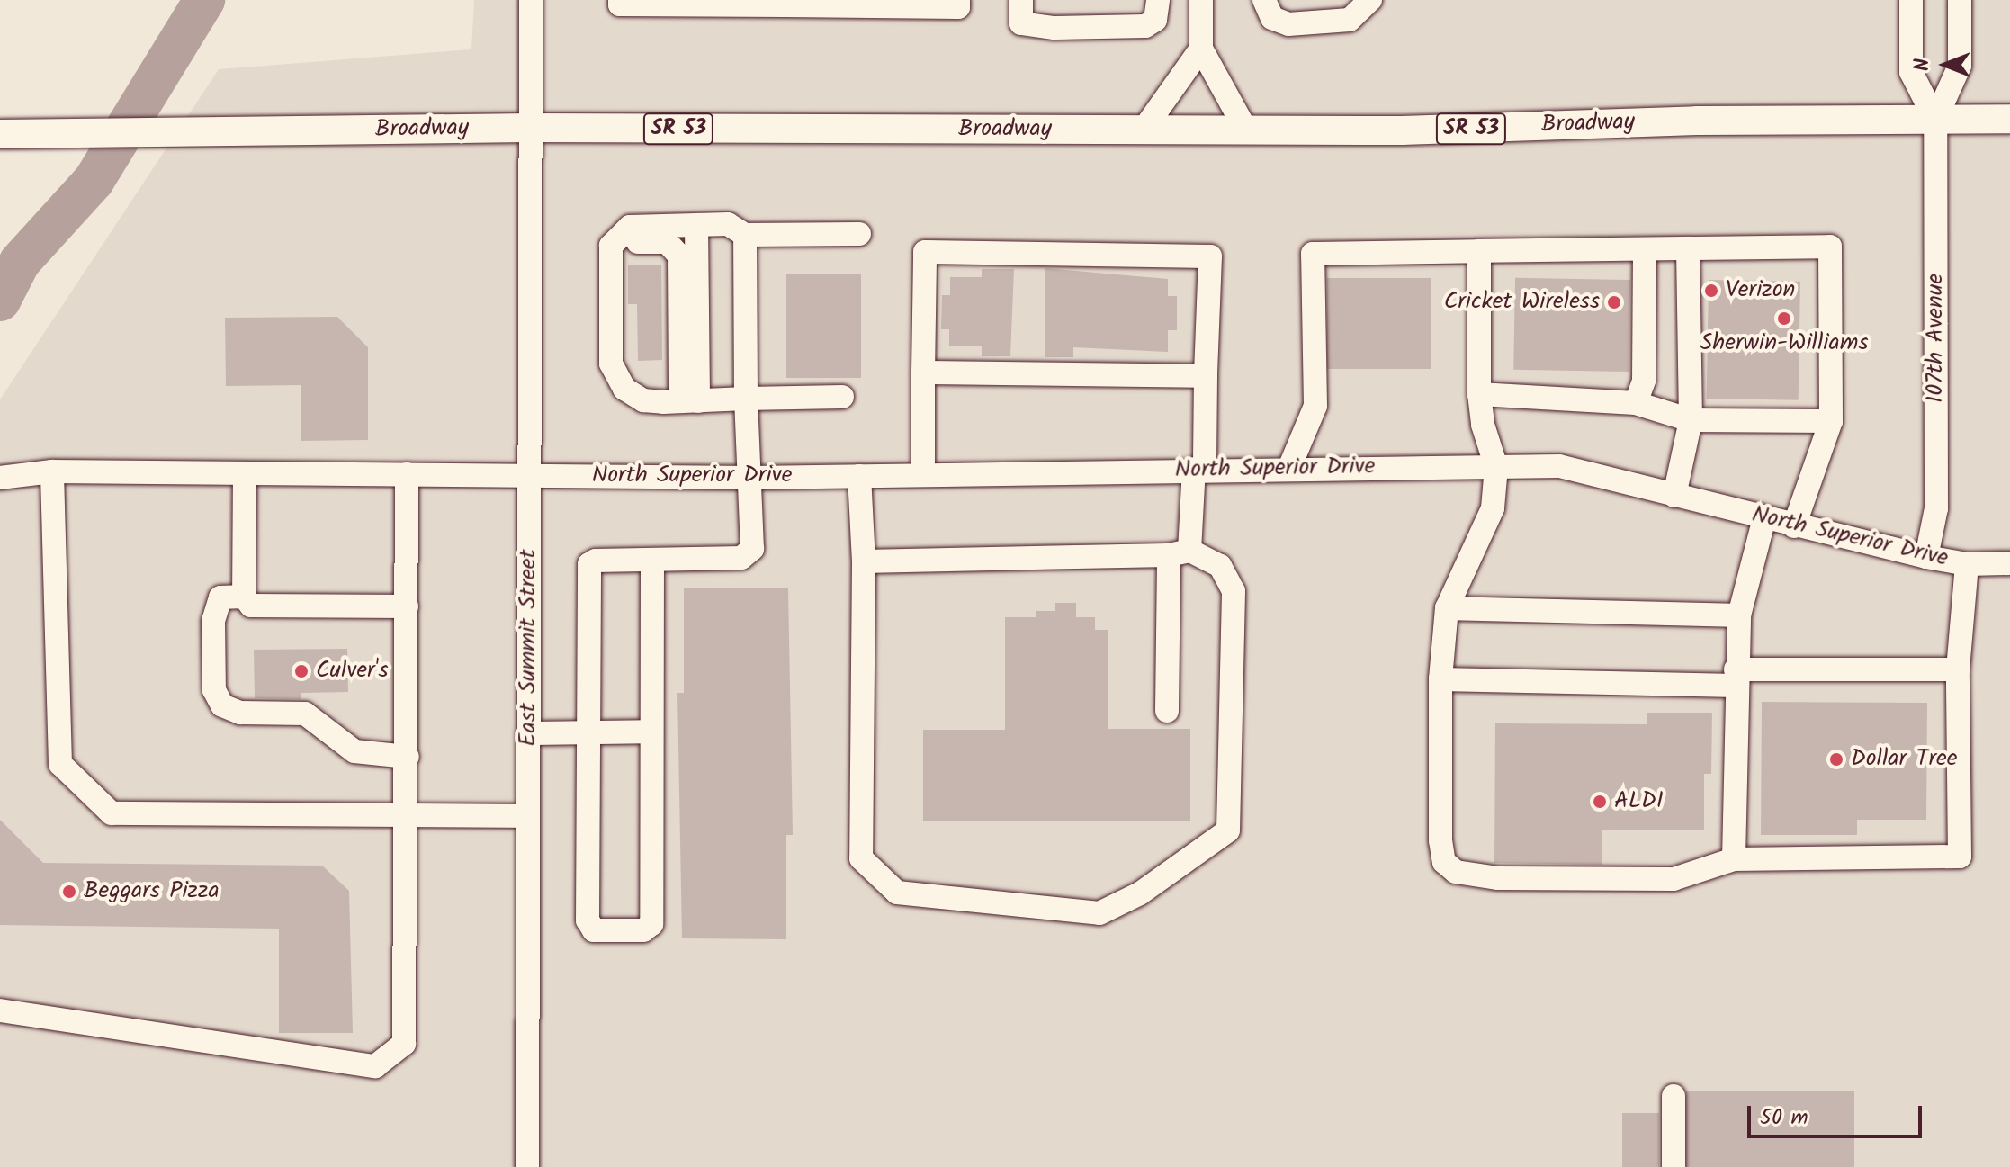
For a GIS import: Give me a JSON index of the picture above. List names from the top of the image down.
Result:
{
  "streets": {
    "main road": ["Broadway", "SR 53"],
    "street": ["107th Avenue", "North Superior Drive", "East Summit Street"]
  },
  "crossings": [
    ["Broadway", "107th Avenue"],
    ["Broadway", "East Summit Street"],
    ["107th Avenue", "North Superior Drive"],
    ["North Superior Drive", "East Summit Street"]
  ],
  "places": [
    "Verizon",
    "Cricket Wireless",
    "Sherwin-Williams",
    "Culver's",
    "Dollar Tree",
    "ALDI",
    "Beggars Pizza"
  ],
  "scale_bar": "50 m",
  "north": "left"
}
